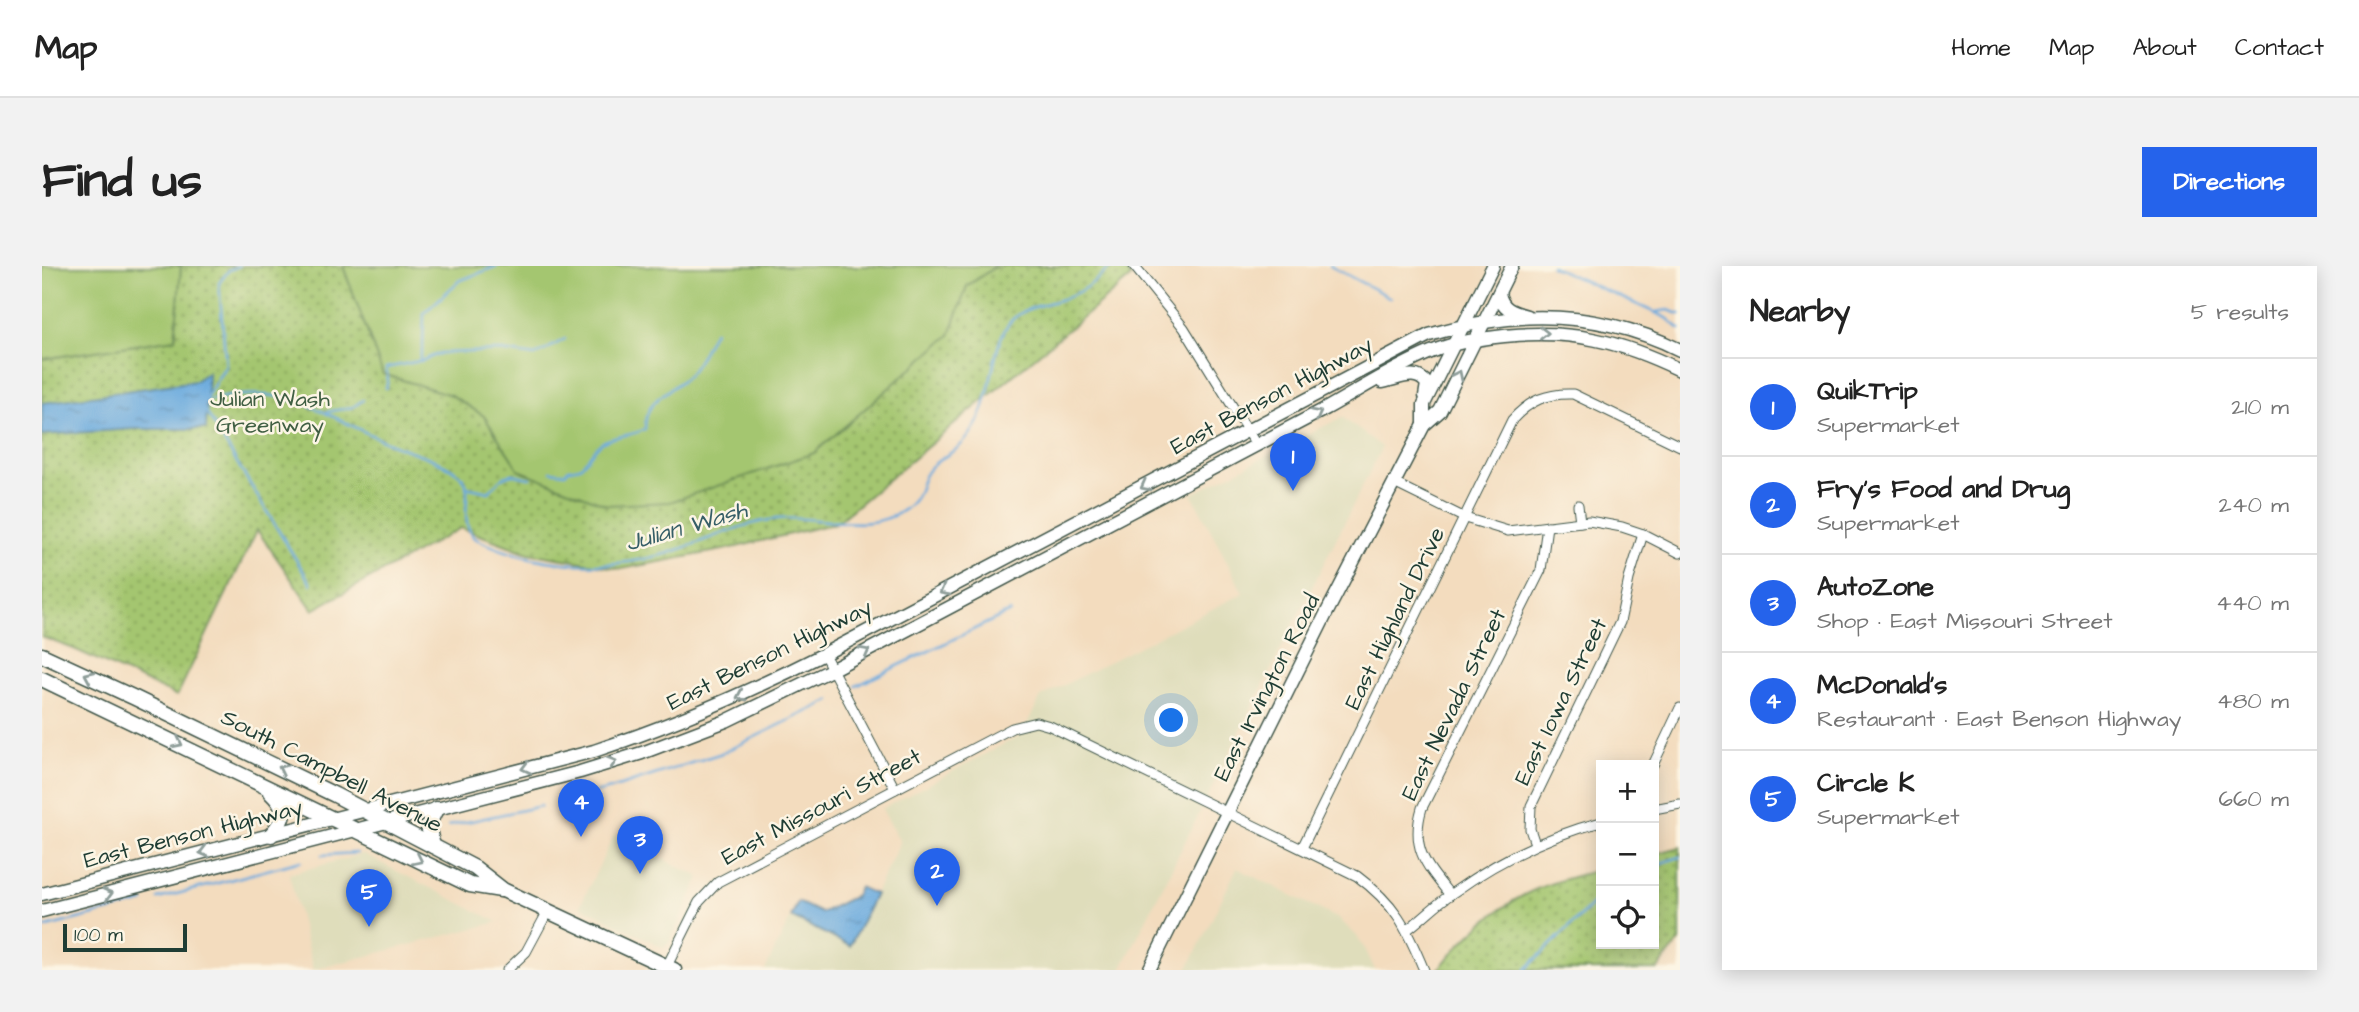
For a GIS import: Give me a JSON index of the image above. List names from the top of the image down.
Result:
{
  "streets": {
    "main road": ["East Benson Highway", "East Irvington Road", "South Campbell Avenue"],
    "street": [
      "East Highland Drive",
      "East Iowa Street",
      "East Nevada Street",
      "East Missouri Street"
    ]
  },
  "crossings": [
    ["East Benson Highway", "East Irvington Road"],
    ["East Benson Highway", "South Campbell Avenue"],
    ["East Irvington Road", "East Missouri Street"],
    ["South Campbell Avenue", "East Missouri Street"]
  ],
  "water": ["Julian Wash"],
  "parks": ["Julian Wash Greenway"],
  "scale_bar": "100 m",
  "page": {
    "header": "Map",
    "nav": [
      "Home",
      "Map",
      "About",
      "Contact"
    ],
    "buttons": "Directions",
    "title": "Find us",
    "heading": ["Nearby", "5 results"],
    "list": [
      {
        "mark": "1",
        "name": "QuikTrip",
        "note": "Supermarket",
        "value": "210 m"
      },
      {
        "mark": "2",
        "name": "Fry's Food and Drug",
        "note": "Supermarket",
        "value": "240 m"
      },
      {
        "mark": "3",
        "name": "AutoZone",
        "note": "Shop · East Missouri Street",
        "value": "440 m"
      },
      {
        "mark": "4",
        "name": "McDonald's",
        "note": "Restaurant · East Benson Highway",
        "value": "480 m"
      },
      {
        "mark": "5",
        "name": "Circle K",
        "note": "Supermarket",
        "value": "660 m"
      }
    ],
    "pins": [
      "1",
      "4",
      "3",
      "2",
      "5"
    ],
    "map_buttons": ["+", "−"],
    "scale": "100 m"
  }
}
